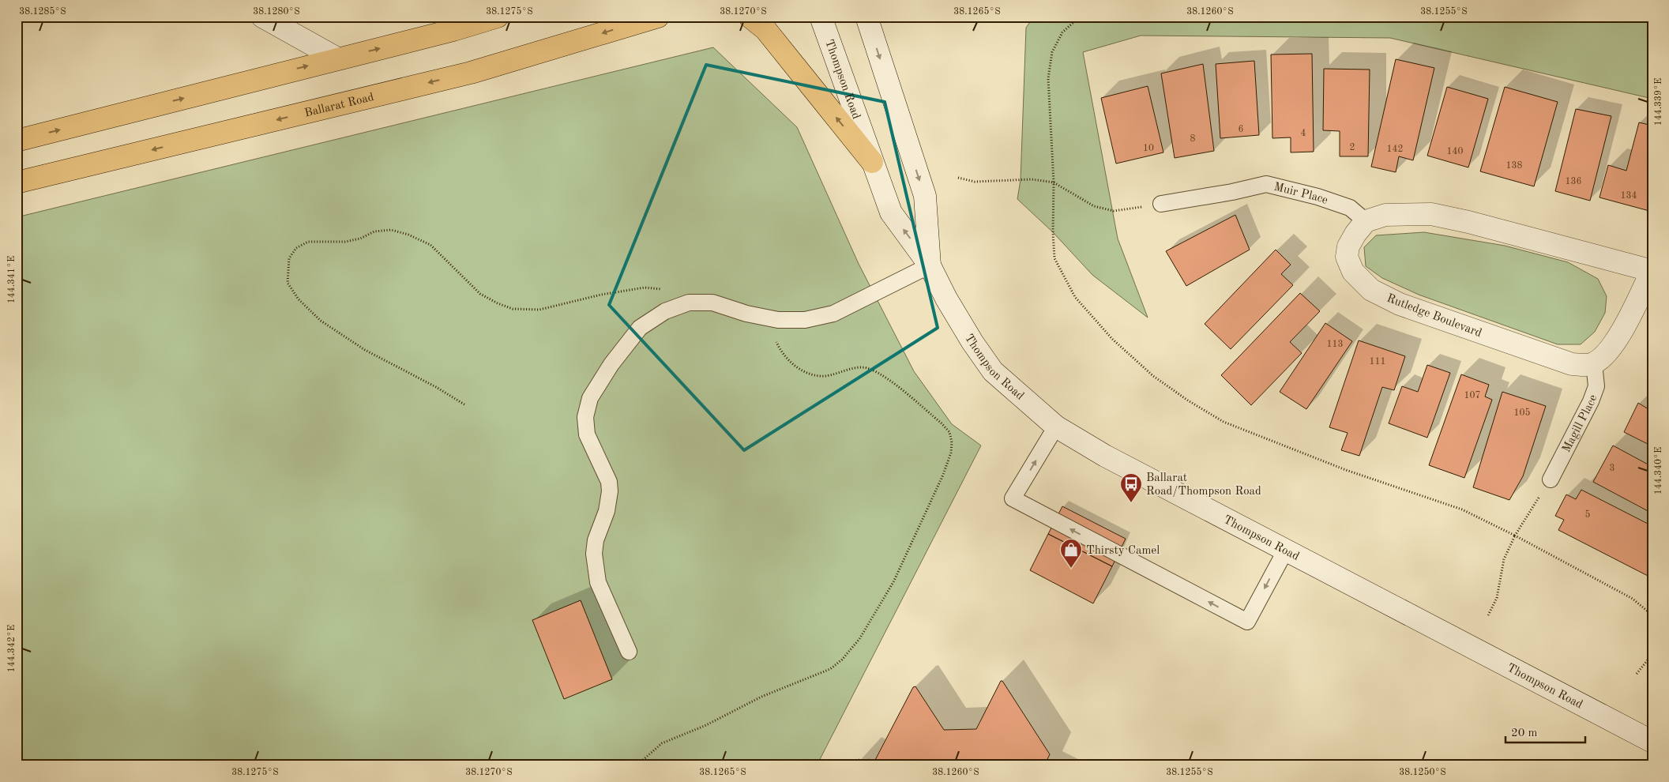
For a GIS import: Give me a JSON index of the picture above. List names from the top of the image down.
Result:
{
  "streets": {
    "highway": ["Ballarat Road"],
    "main road": ["Thompson Road", "Rutledge Boulevard"],
    "lane": ["Muir Place", "Magill Place"]
  },
  "crossings": [
    ["Muir Place", "Rutledge Boulevard"],
    ["Rutledge Boulevard", "Magill Place"]
  ],
  "places": {
    "bus stop": ["Ballarat Road/Thompson Road"],
    "shop": ["Thirsty Camel"]
  },
  "house_numbers": [
    "6",
    "4",
    "8",
    "2",
    "10",
    "142",
    "140",
    "138",
    "136",
    "134",
    "113",
    "111",
    "107",
    "105",
    "3",
    "5"
  ],
  "scale_bar": "20 m",
  "coordinates": [
    "38.1285°S",
    "38.1280°S",
    "38.1275°S",
    "38.1270°S",
    "38.1265°S",
    "38.1260°S",
    "38.1255°S",
    "144.339°E",
    "144.341°E",
    "144.340°E",
    "144.342°E",
    "38.1250°S"
  ]
}
